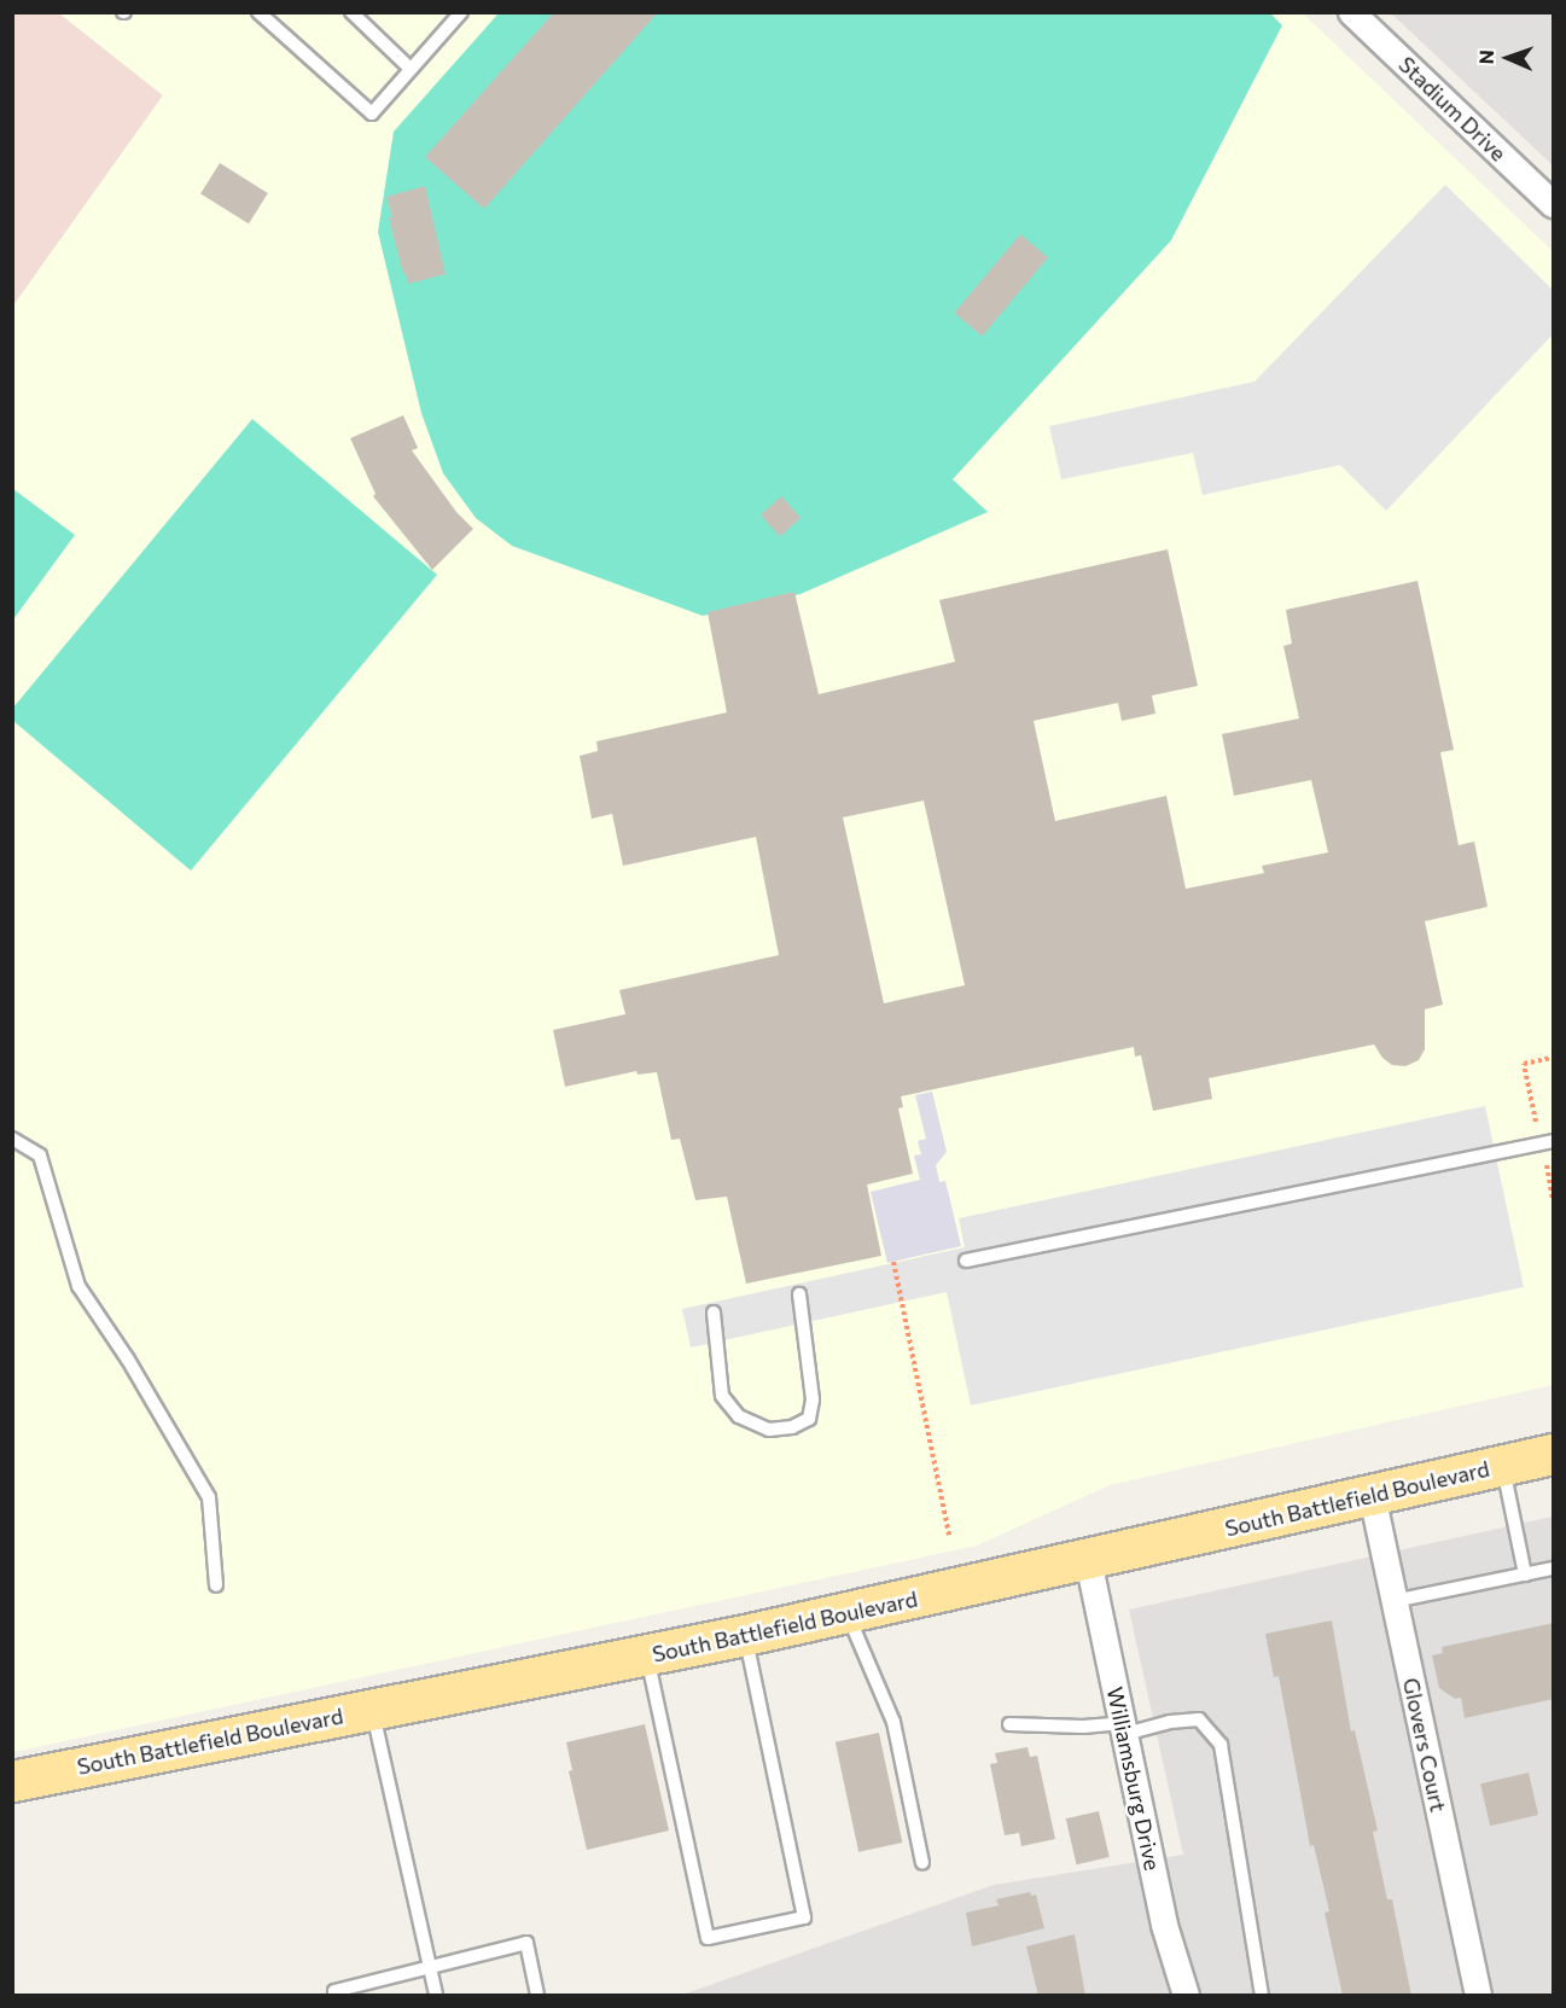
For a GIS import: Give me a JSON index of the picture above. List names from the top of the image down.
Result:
{
  "streets": {
    "main road": ["South Battlefield Boulevard"],
    "street": ["Stadium Drive", "Glovers Court", "Williamsburg Drive"]
  },
  "crossings": [
    ["South Battlefield Boulevard", "Glovers Court"],
    ["South Battlefield Boulevard", "Williamsburg Drive"]
  ],
  "north": "left"
}
